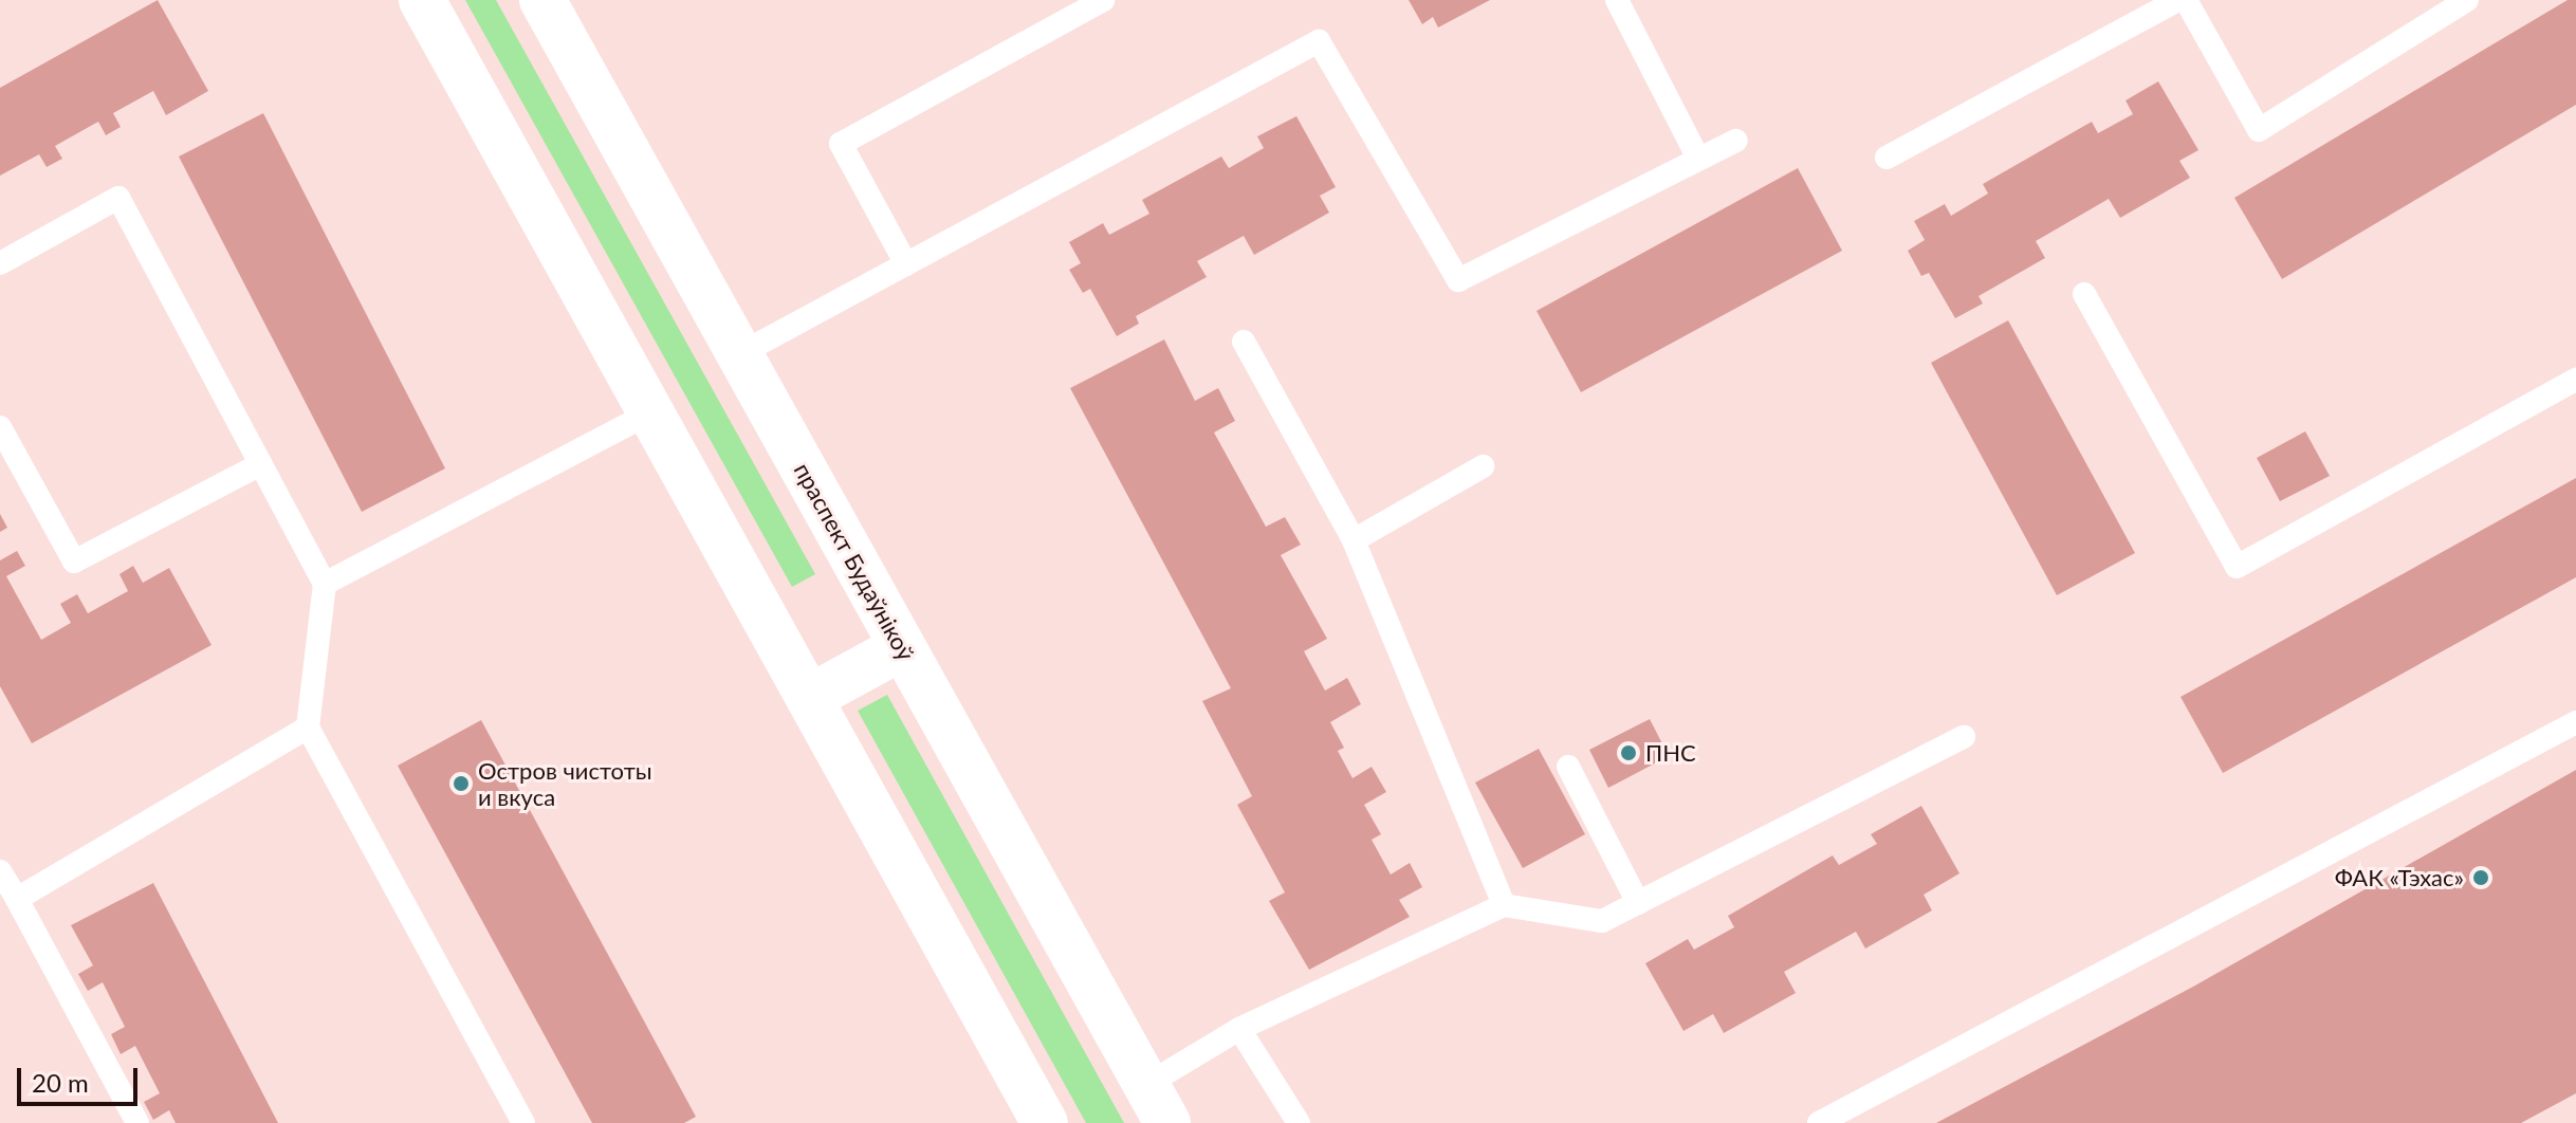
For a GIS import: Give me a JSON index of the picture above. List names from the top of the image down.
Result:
{
  "streets": {
    "main road": ["праспект Будаўнікоў"]
  },
  "places": ["ПНС", "Остров чистоты и вкуса", "ФАК «Тэхас»"],
  "scale_bar": "20 m"
}
